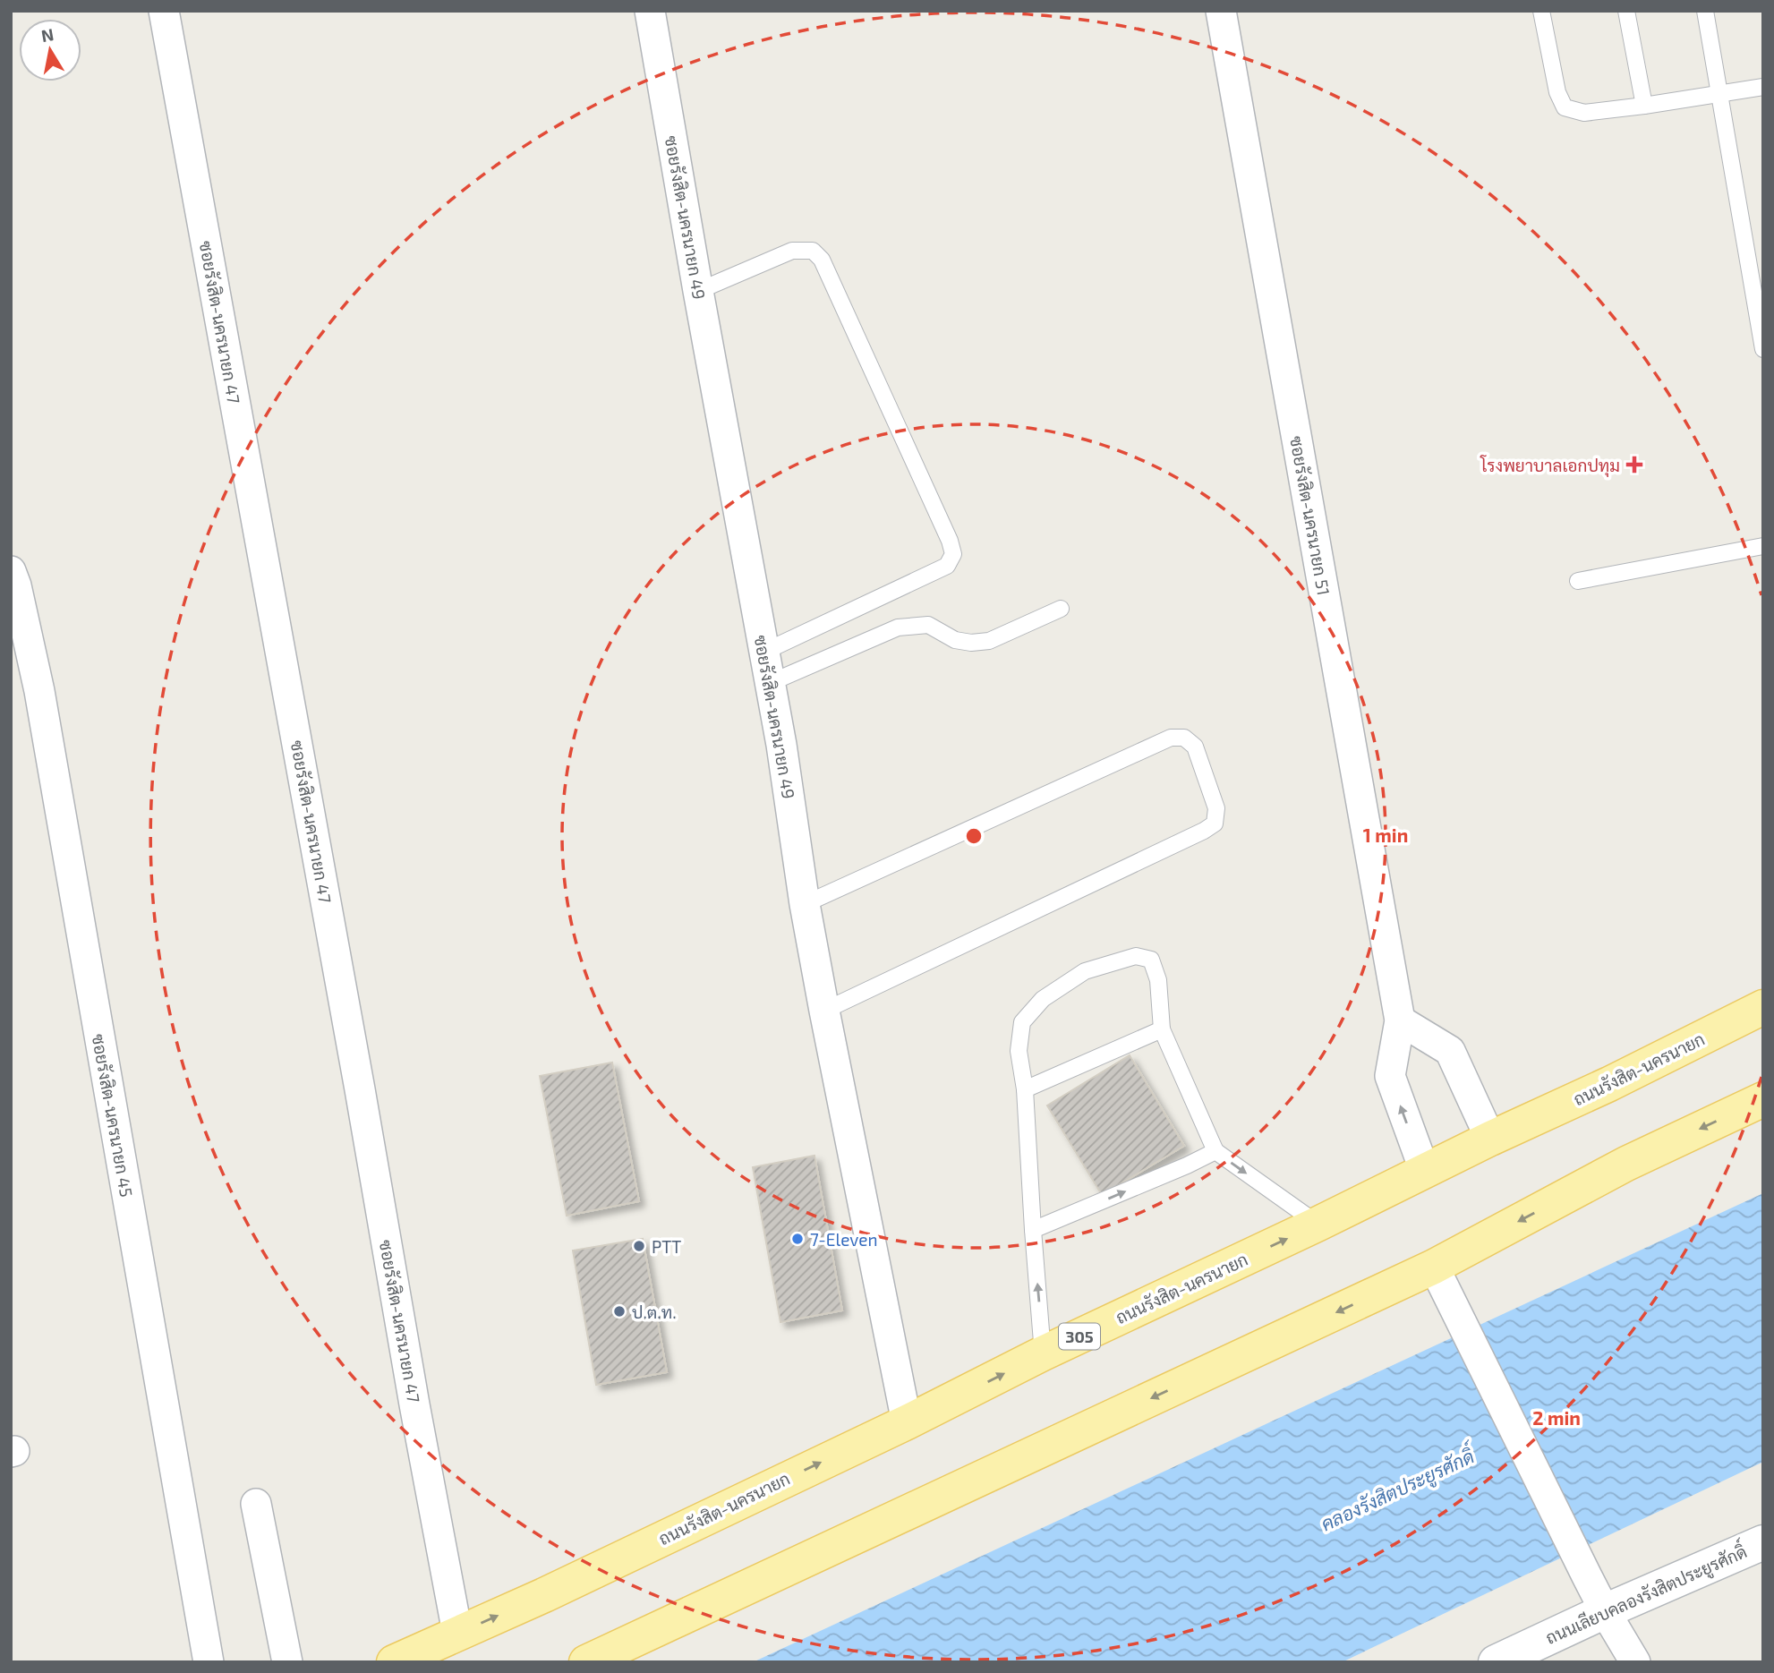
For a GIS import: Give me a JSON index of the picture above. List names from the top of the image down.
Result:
{
  "streets": {
    "main road": ["ถนนรังสิต-นครนายก", "305"],
    "street": [
      "ซอยรังสิต-นครนายก 49",
      "ซอยรังสิต-นครนายก 47",
      "ซอยรังสิต-นครนายก 51",
      "ซอยรังสิต-นครนายก 45",
      "ถนนเลียบคลองรังสิตประยูรศักดิ์"
    ]
  },
  "crossings": [
    ["ซอยรังสิต-นครนายก 49", "ถนนรังสิต-นครนายก"],
    ["ซอยรังสิต-นครนายก 47", "ถนนรังสิต-นครนายก"],
    ["ซอยรังสิต-นครนายก 51", "ถนนรังสิต-นครนายก"]
  ],
  "water": ["คลองรังสิตประยูรศักดิ์"],
  "places": {
    "health": ["โรงพยาบาลเอกปทุม"],
    "other": ["7-Eleven", "PTT", "ป.ต.ท."]
  },
  "north": "top",
  "rings": ["1 min", "2 min"]
}
